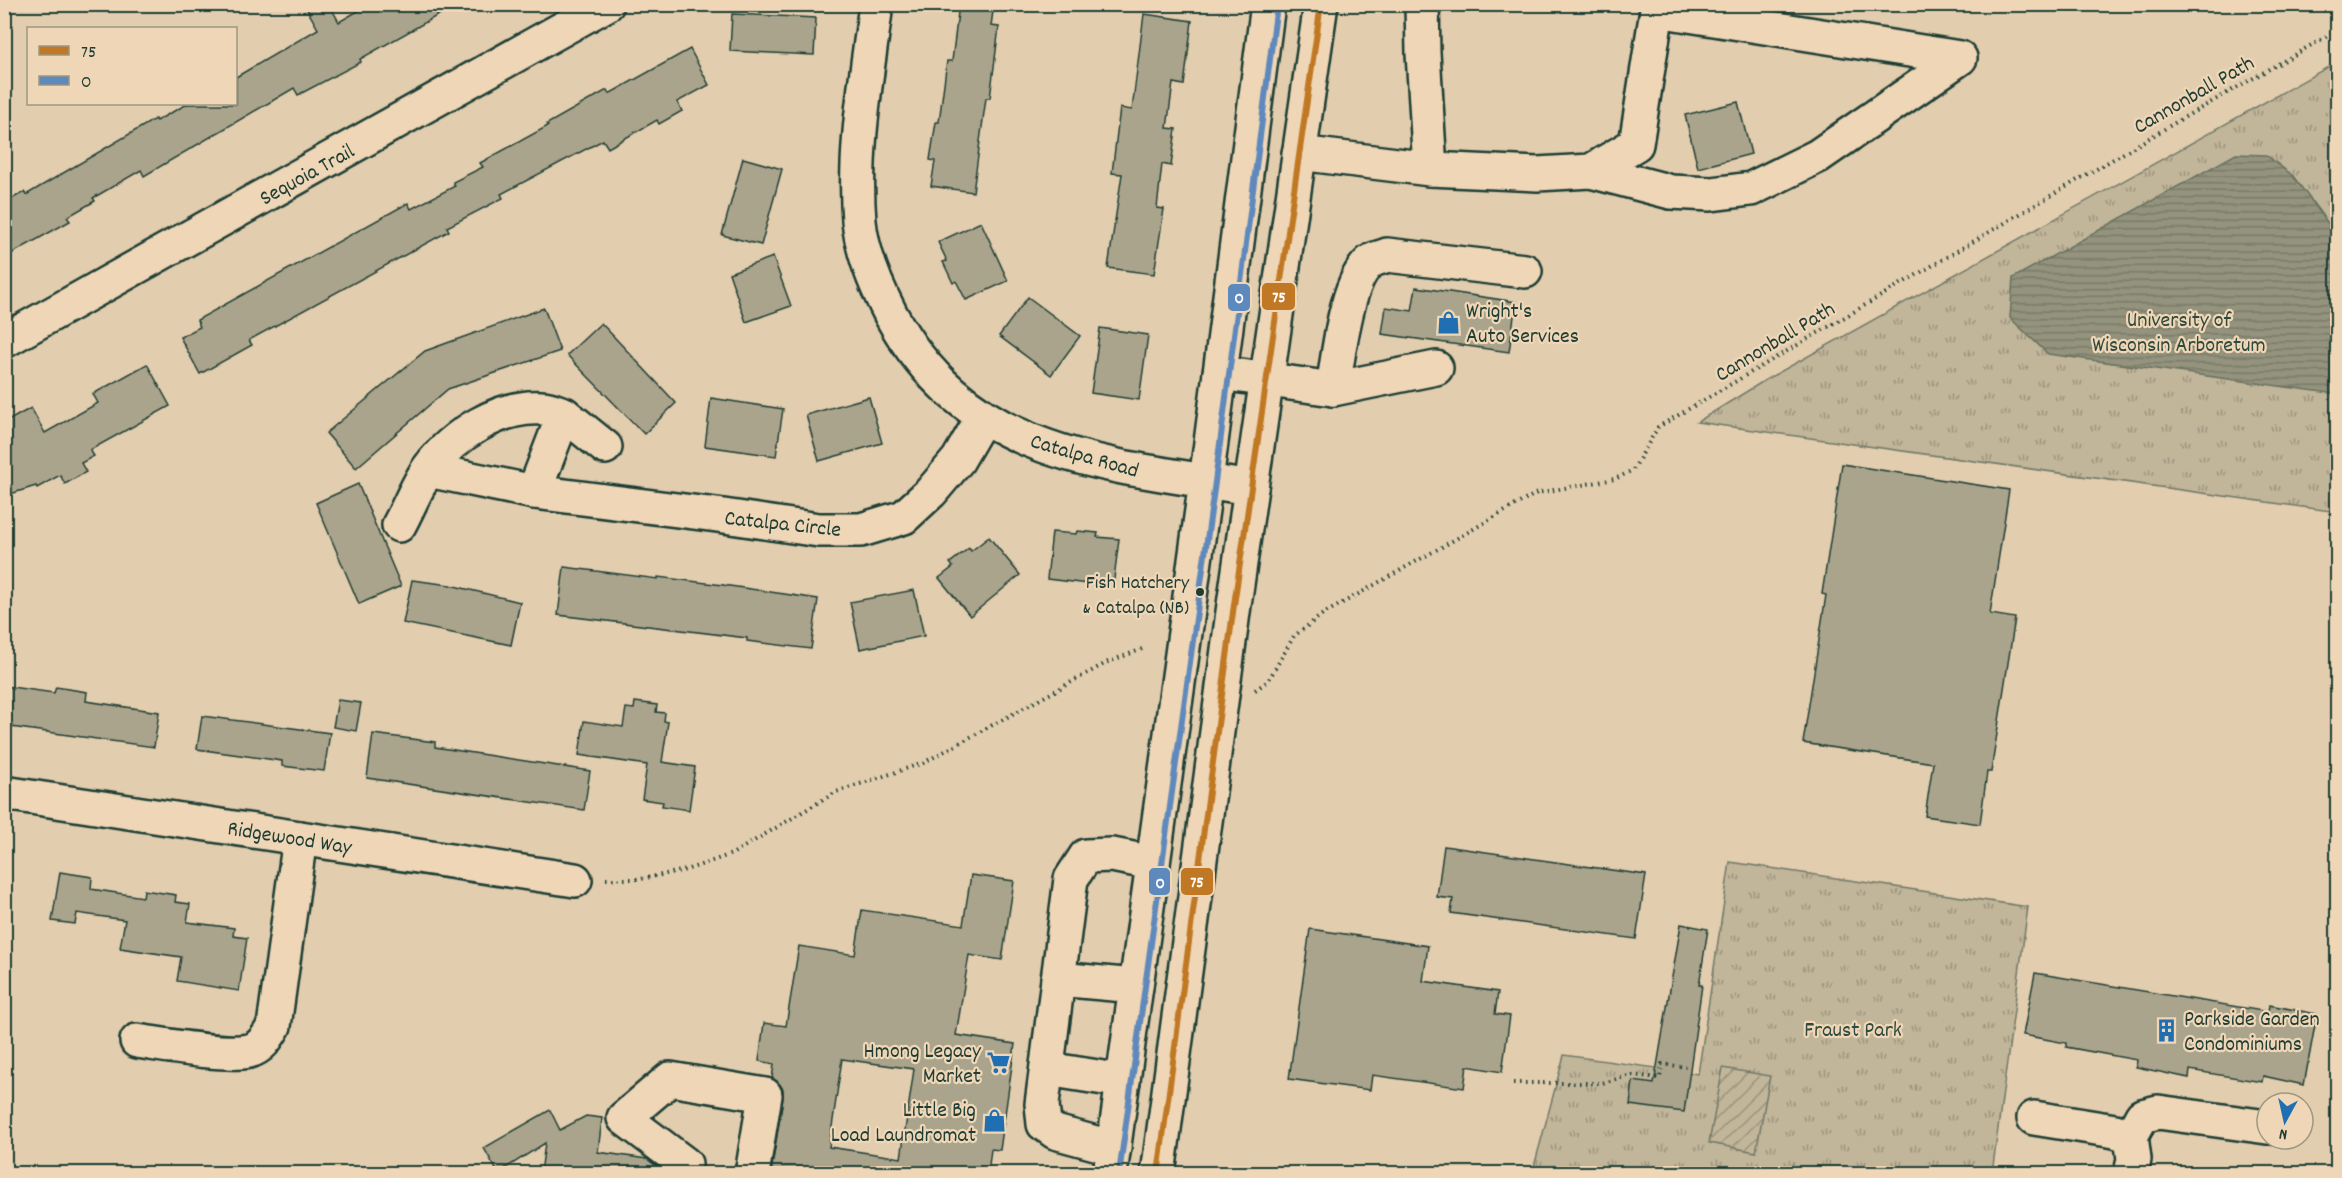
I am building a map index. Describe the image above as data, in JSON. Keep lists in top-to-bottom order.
{
  "streets": {
    "street": [
      "Sequoia Trail",
      "Catalpa Road",
      "Catalpa Circle",
      "Ridgewood Way"
    ],
    "path": ["Cannonball Path"]
  },
  "crossings": [
    ["Catalpa Road", "Catalpa Circle"]
  ],
  "parks": ["University of Wisconsin Arboretum", "Fraust Park"],
  "places": {
    "shop": ["Wright's Auto Services", "Little Big Load Laundromat"],
    "other": ["Fish Hatchery & Catalpa (NB)"],
    "building": ["Parkside Garden Condominiums"],
    "supermarket": ["Hmong Legacy Market"]
  },
  "lines": ["transit line 75", "transit line O"],
  "legend": ["75", "O"],
  "north": "bottom"
}
